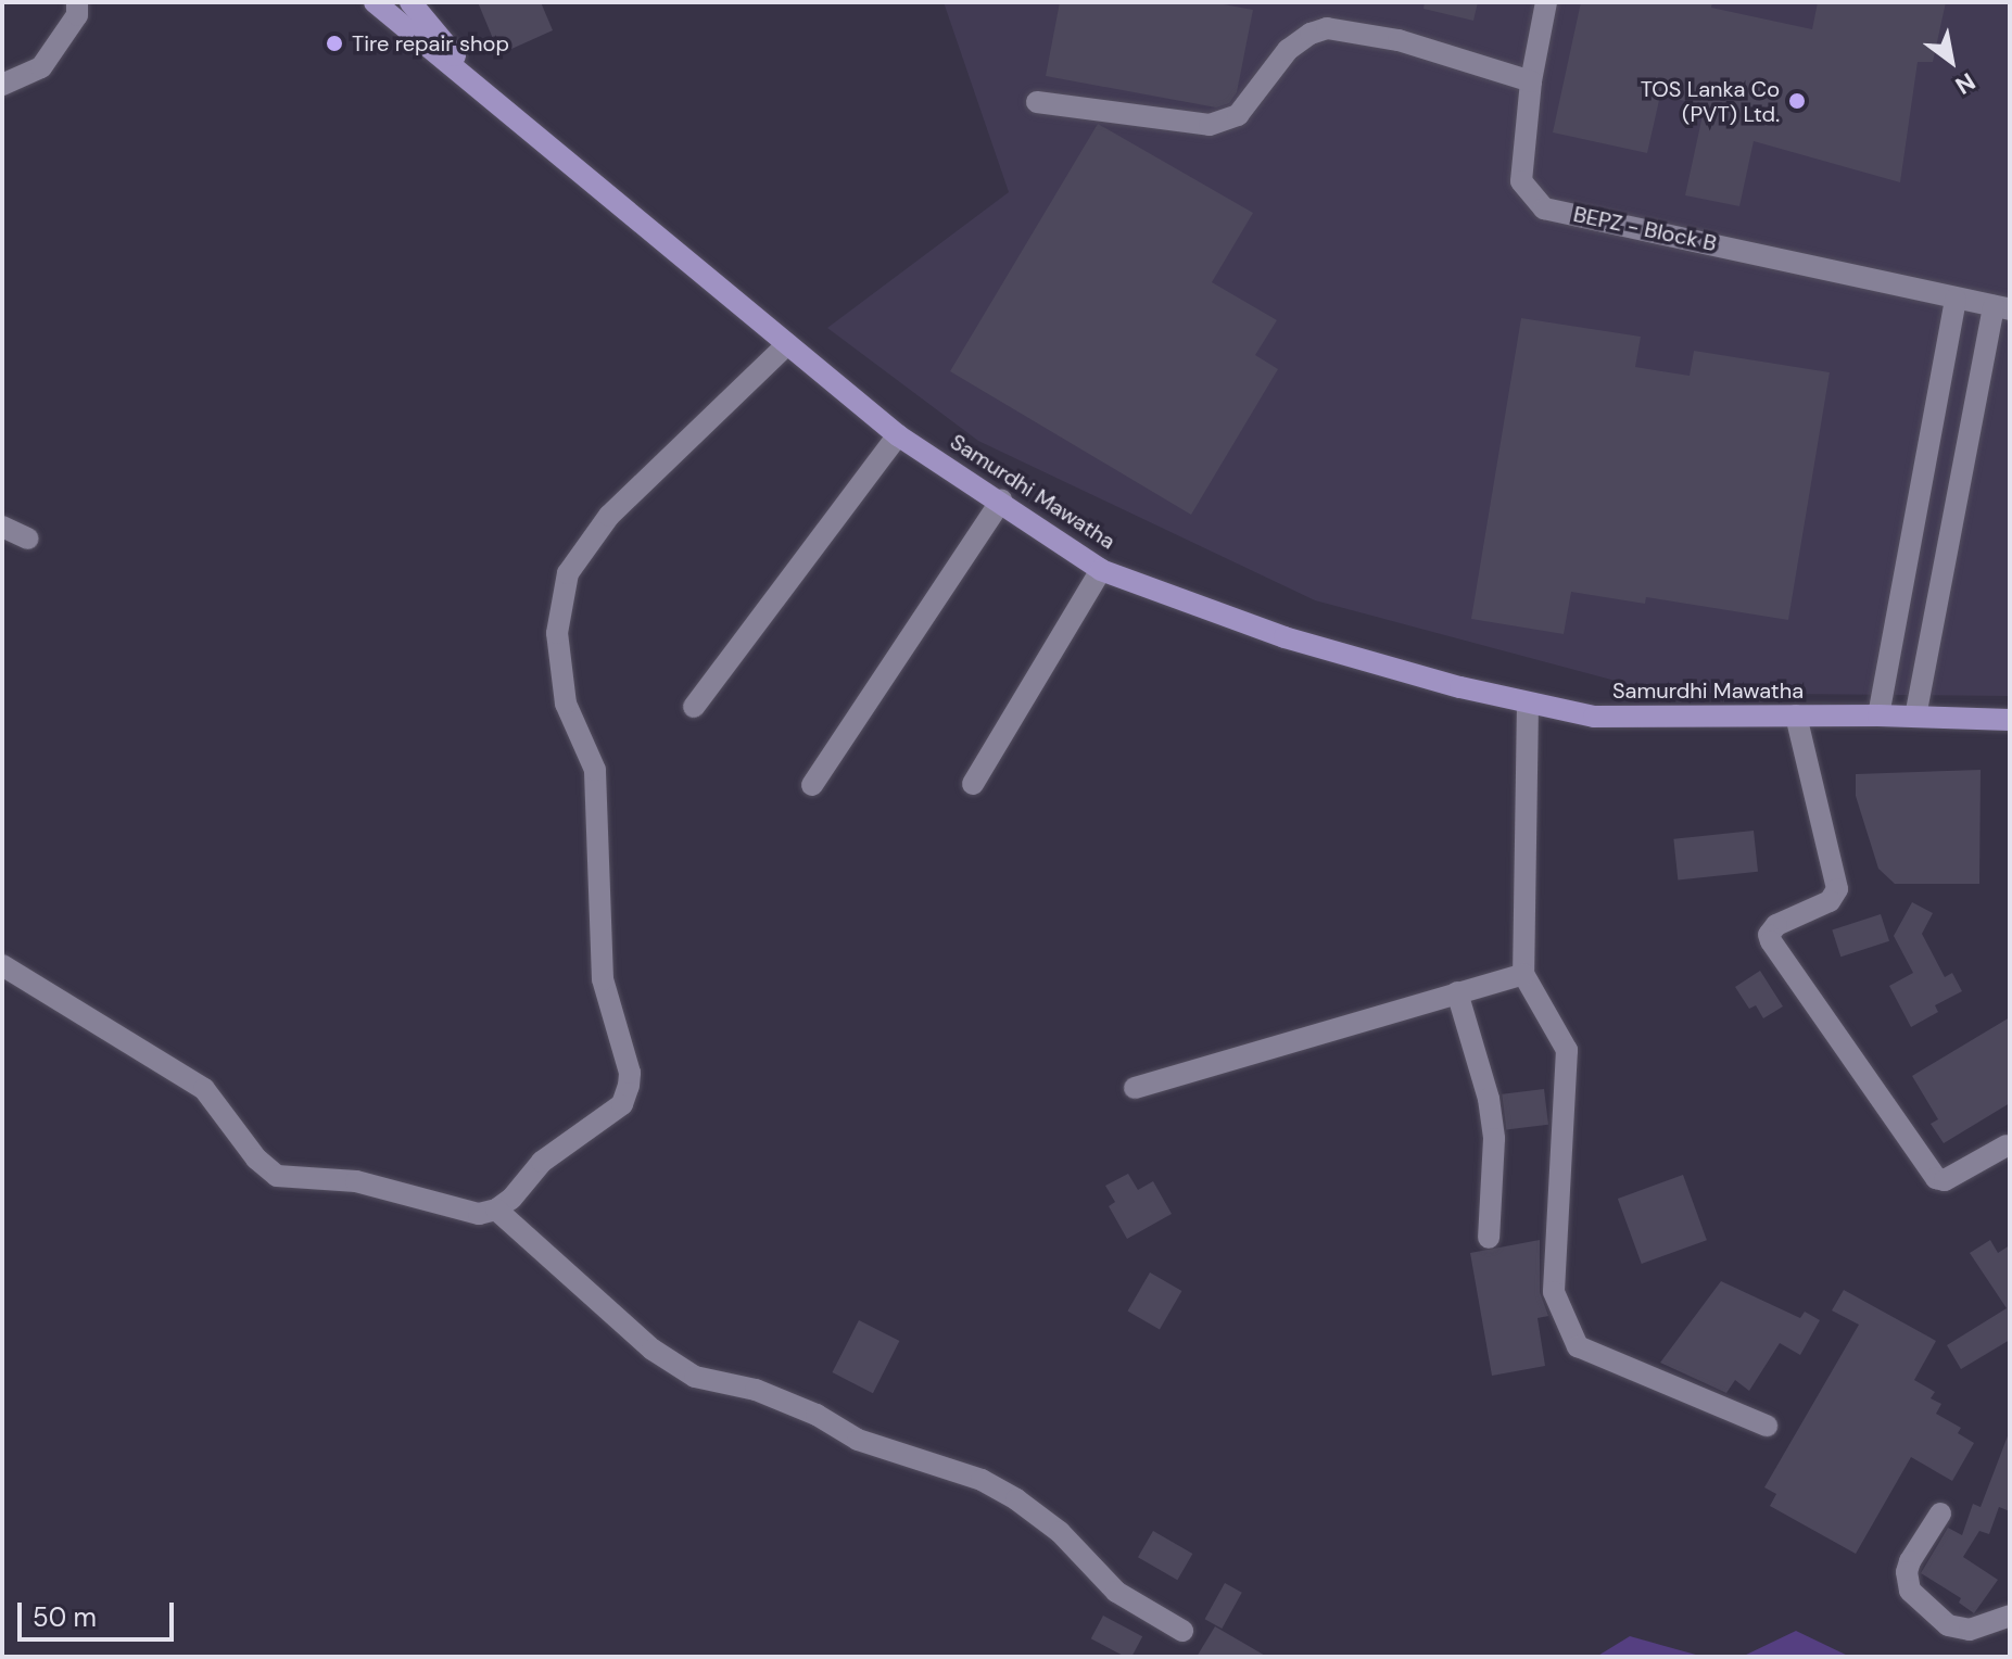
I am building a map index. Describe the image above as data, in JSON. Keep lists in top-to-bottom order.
{
  "streets": {
    "main road": ["Samurdhi Mawatha"],
    "street": ["BEPZ - Block B"]
  },
  "crossings": [
    ["BEPZ - Block B", "Samurdhi Mawatha"]
  ],
  "places": ["Tire repair shop", "TOS Lanka Co (PVT) Ltd."],
  "scale_bar": "50 m",
  "north": "bottom right"
}
